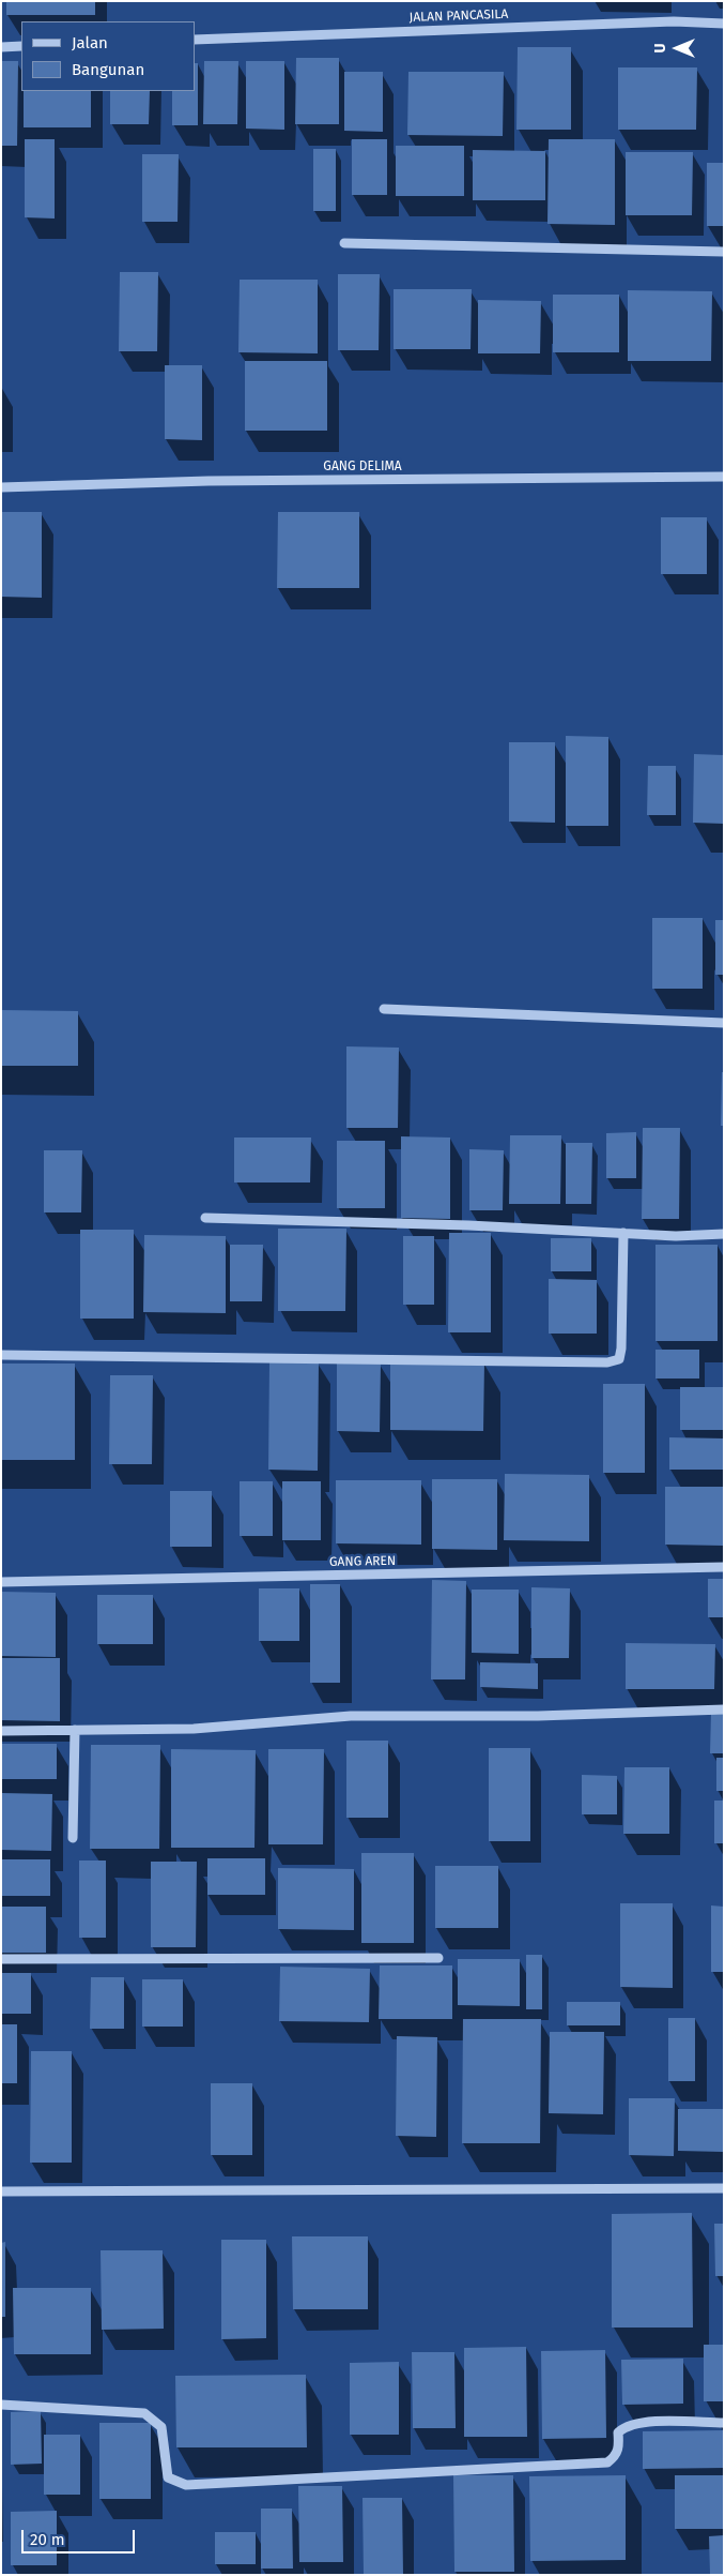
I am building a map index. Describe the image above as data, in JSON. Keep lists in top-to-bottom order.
{
  "streets": {
    "street": ["JALAN PANCASILA", "GANG DELIMA", "GANG AREN"]
  },
  "legend": ["Jalan", "Bangunan"],
  "scale_bar": "20 m",
  "north": "left"
}
